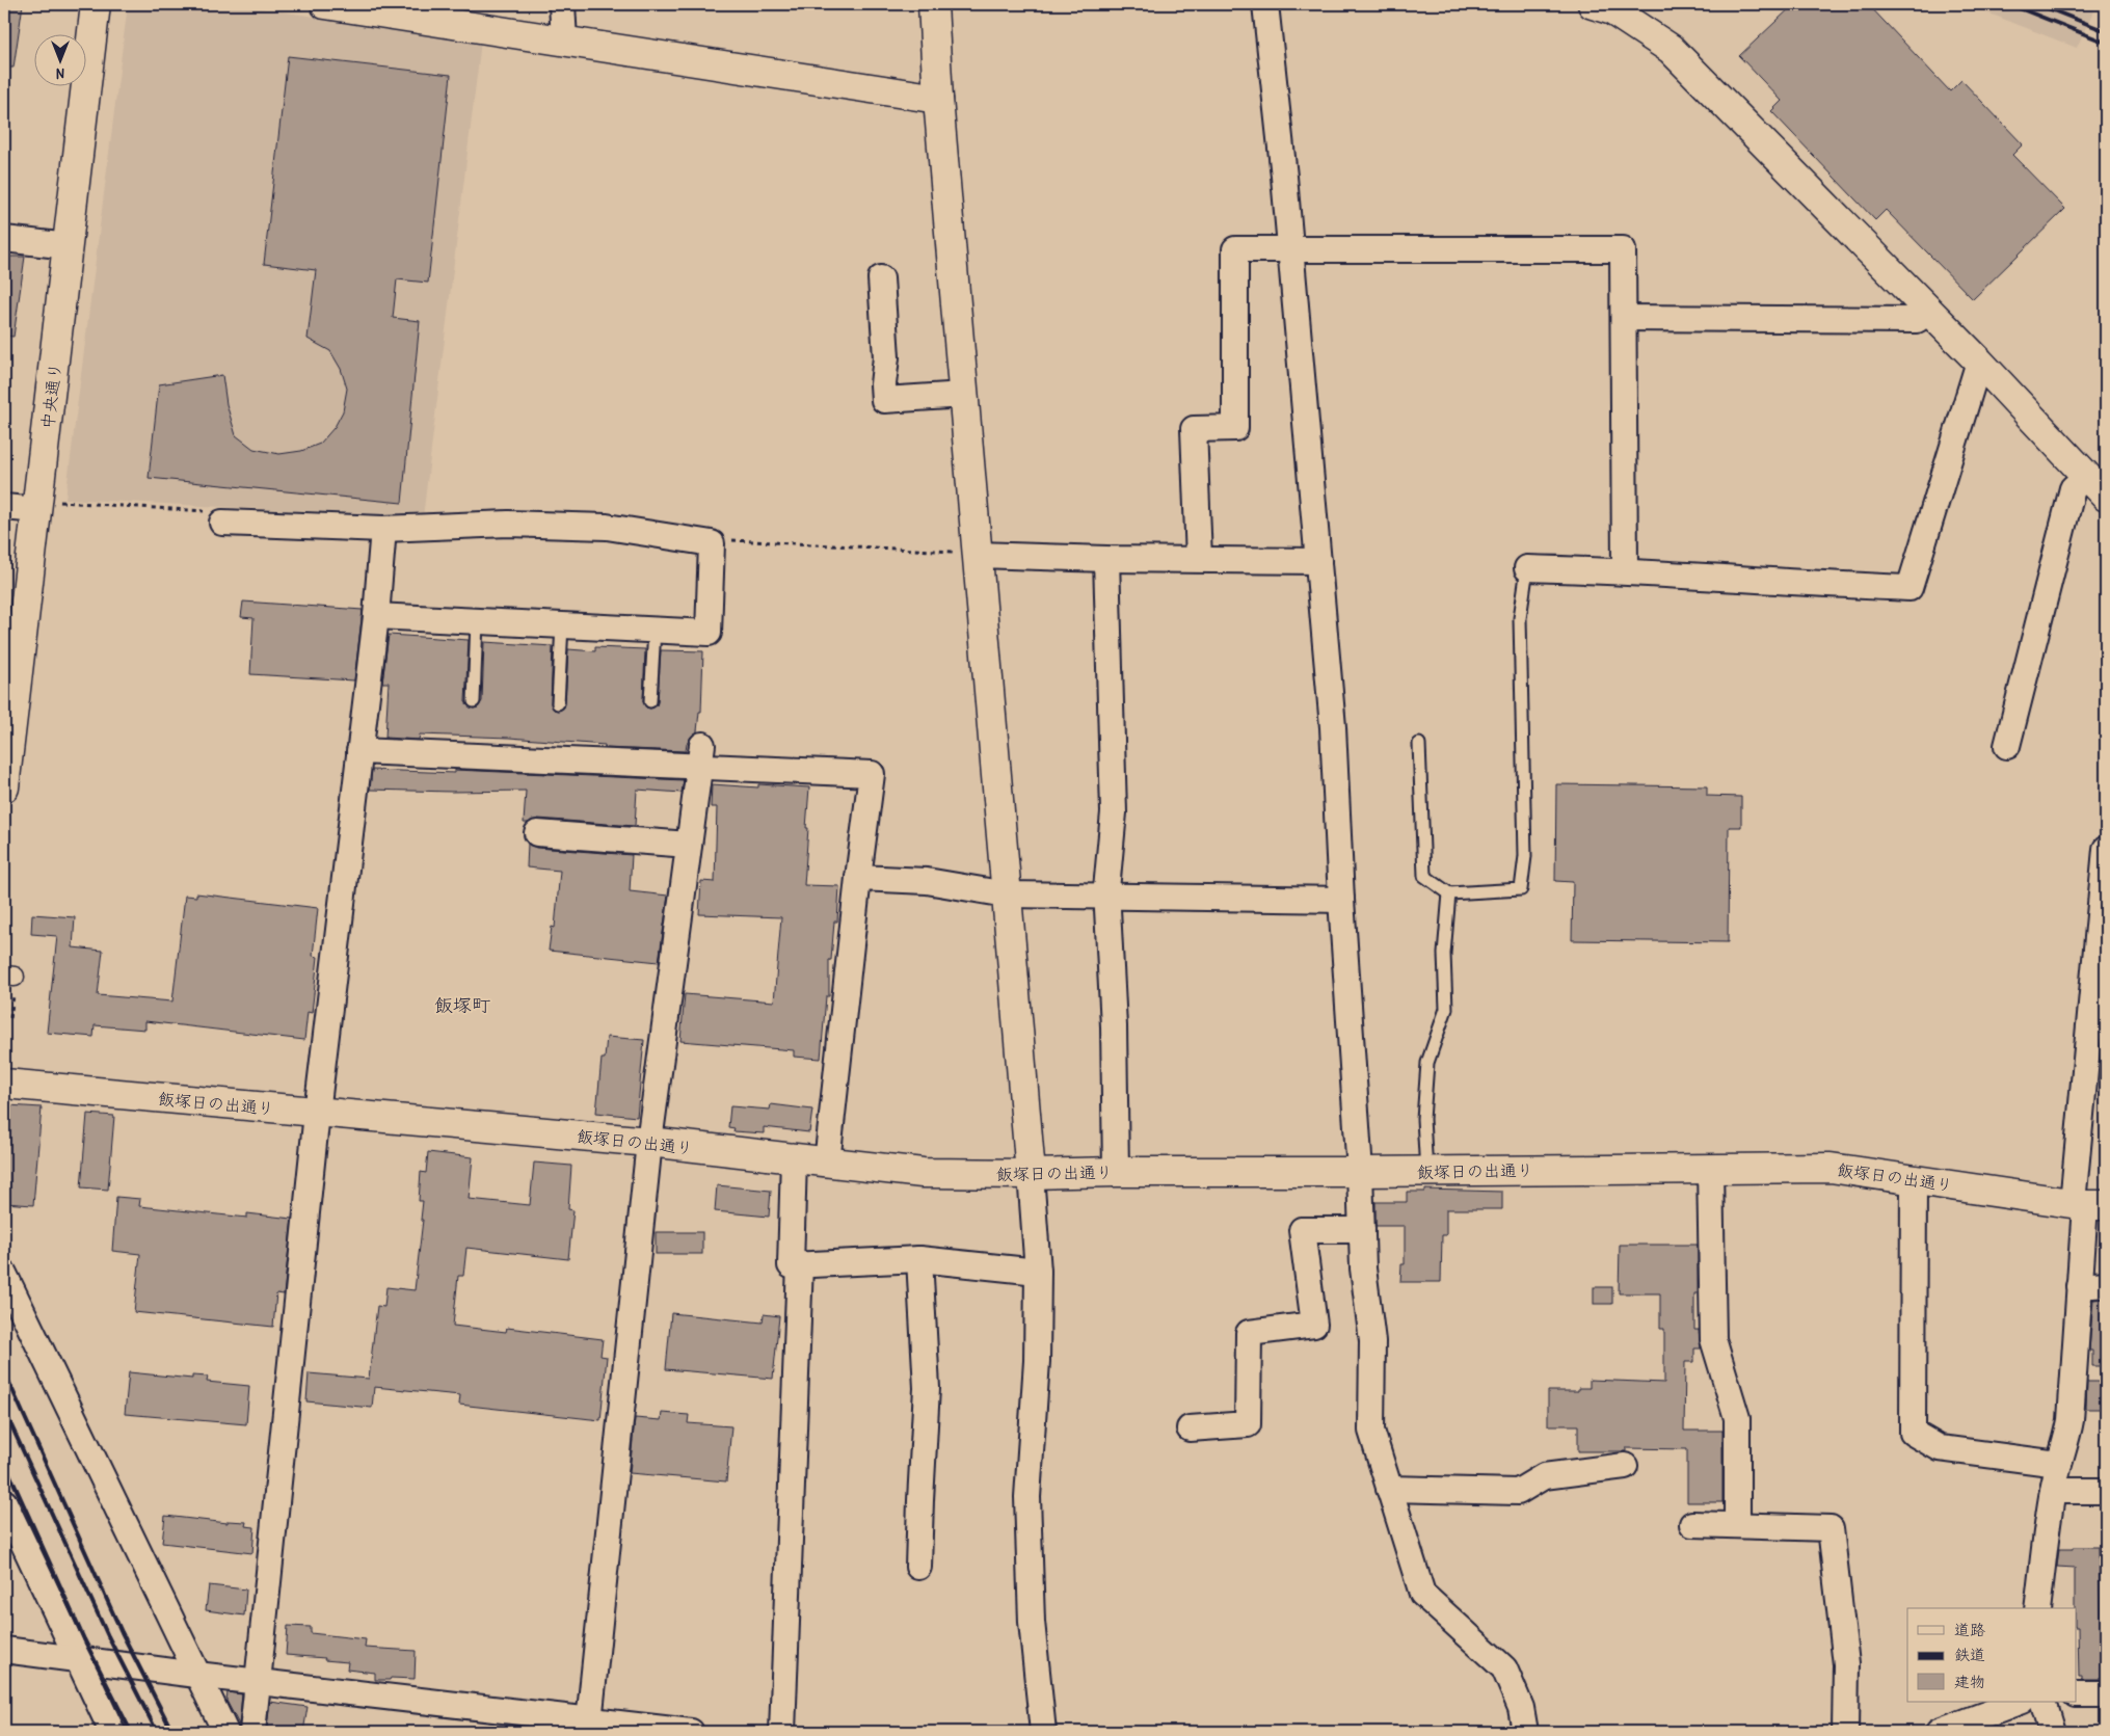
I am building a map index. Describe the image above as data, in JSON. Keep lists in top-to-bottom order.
{
  "streets": {
    "street": ["中央通り", "飯塚日の出通り"]
  },
  "districts": ["飯塚町"],
  "legend": ["道路", "鉄道", "建物"],
  "north": "bottom"
}
